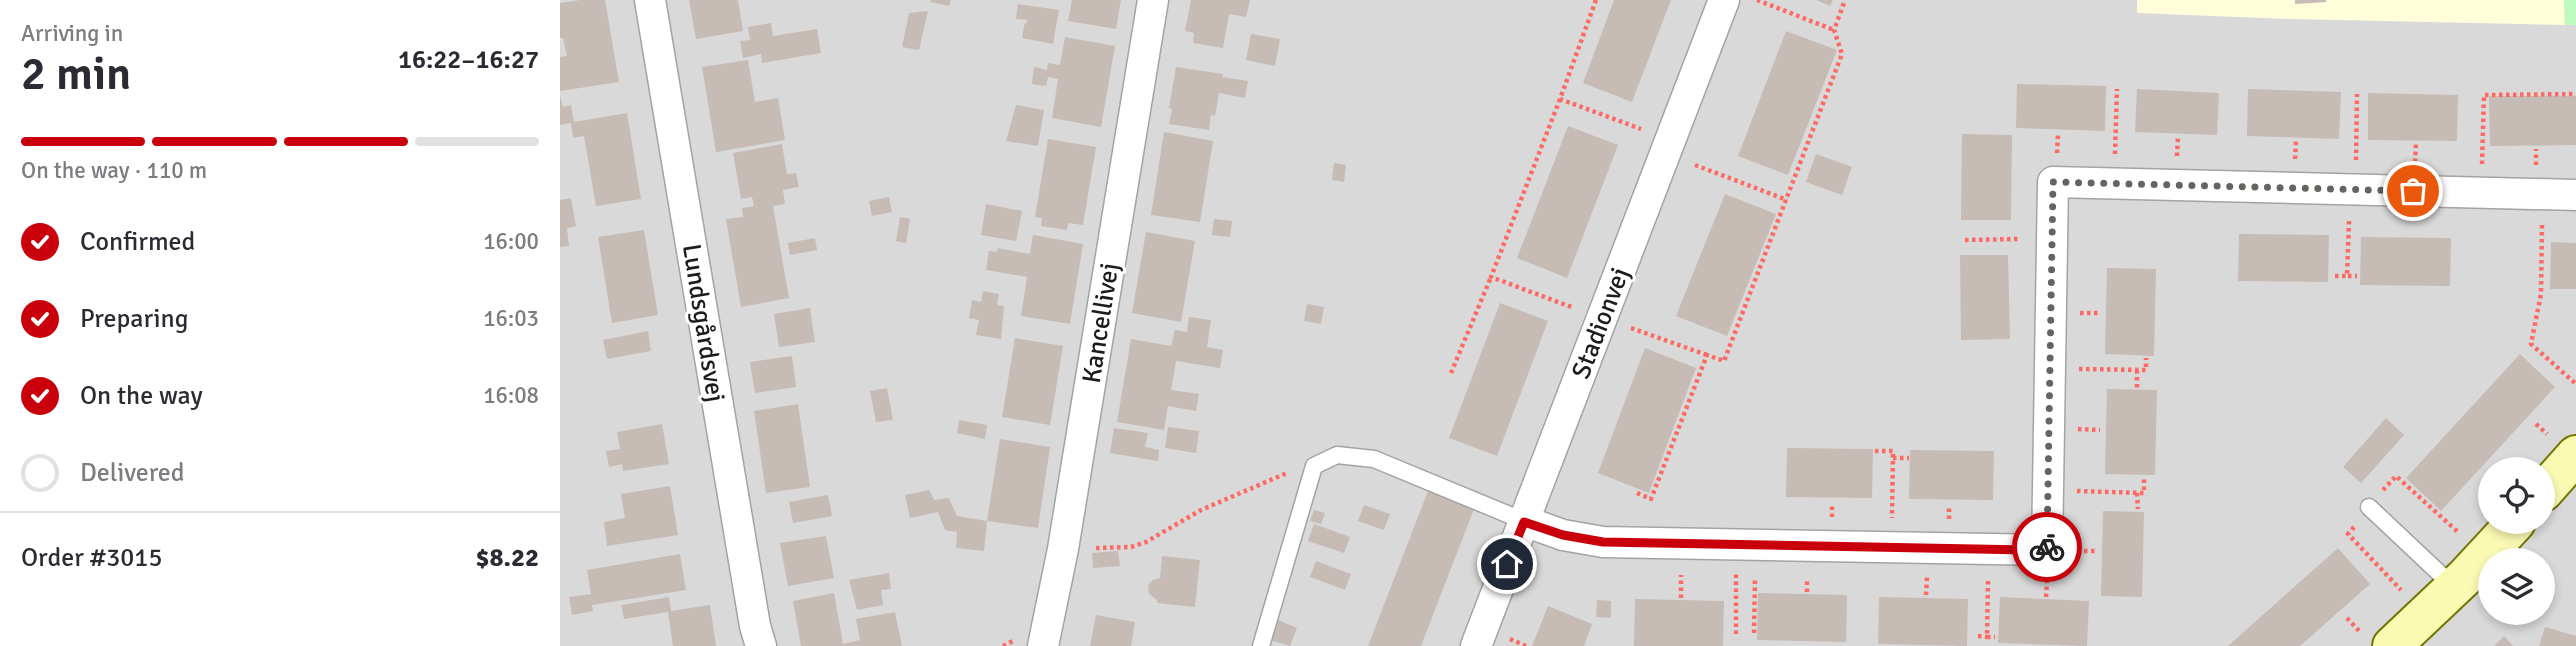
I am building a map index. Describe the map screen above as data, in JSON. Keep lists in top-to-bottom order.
{
  "streets": {
    "street": ["Lundsgårdsvej", "Kancellivej", "Stadionvej"]
  },
  "page": {
    "heading": ["2 min", "Arriving in", "16:22–16:27"],
    "panel": ["Order #3015", "$8.22"],
    "bar": "On the way · 110 m",
    "list": [
      ["Confirmed", "16:00"],
      ["Preparing", "16:03"],
      ["On the way", "16:08"],
      "Delivered"
    ]
  }
}
